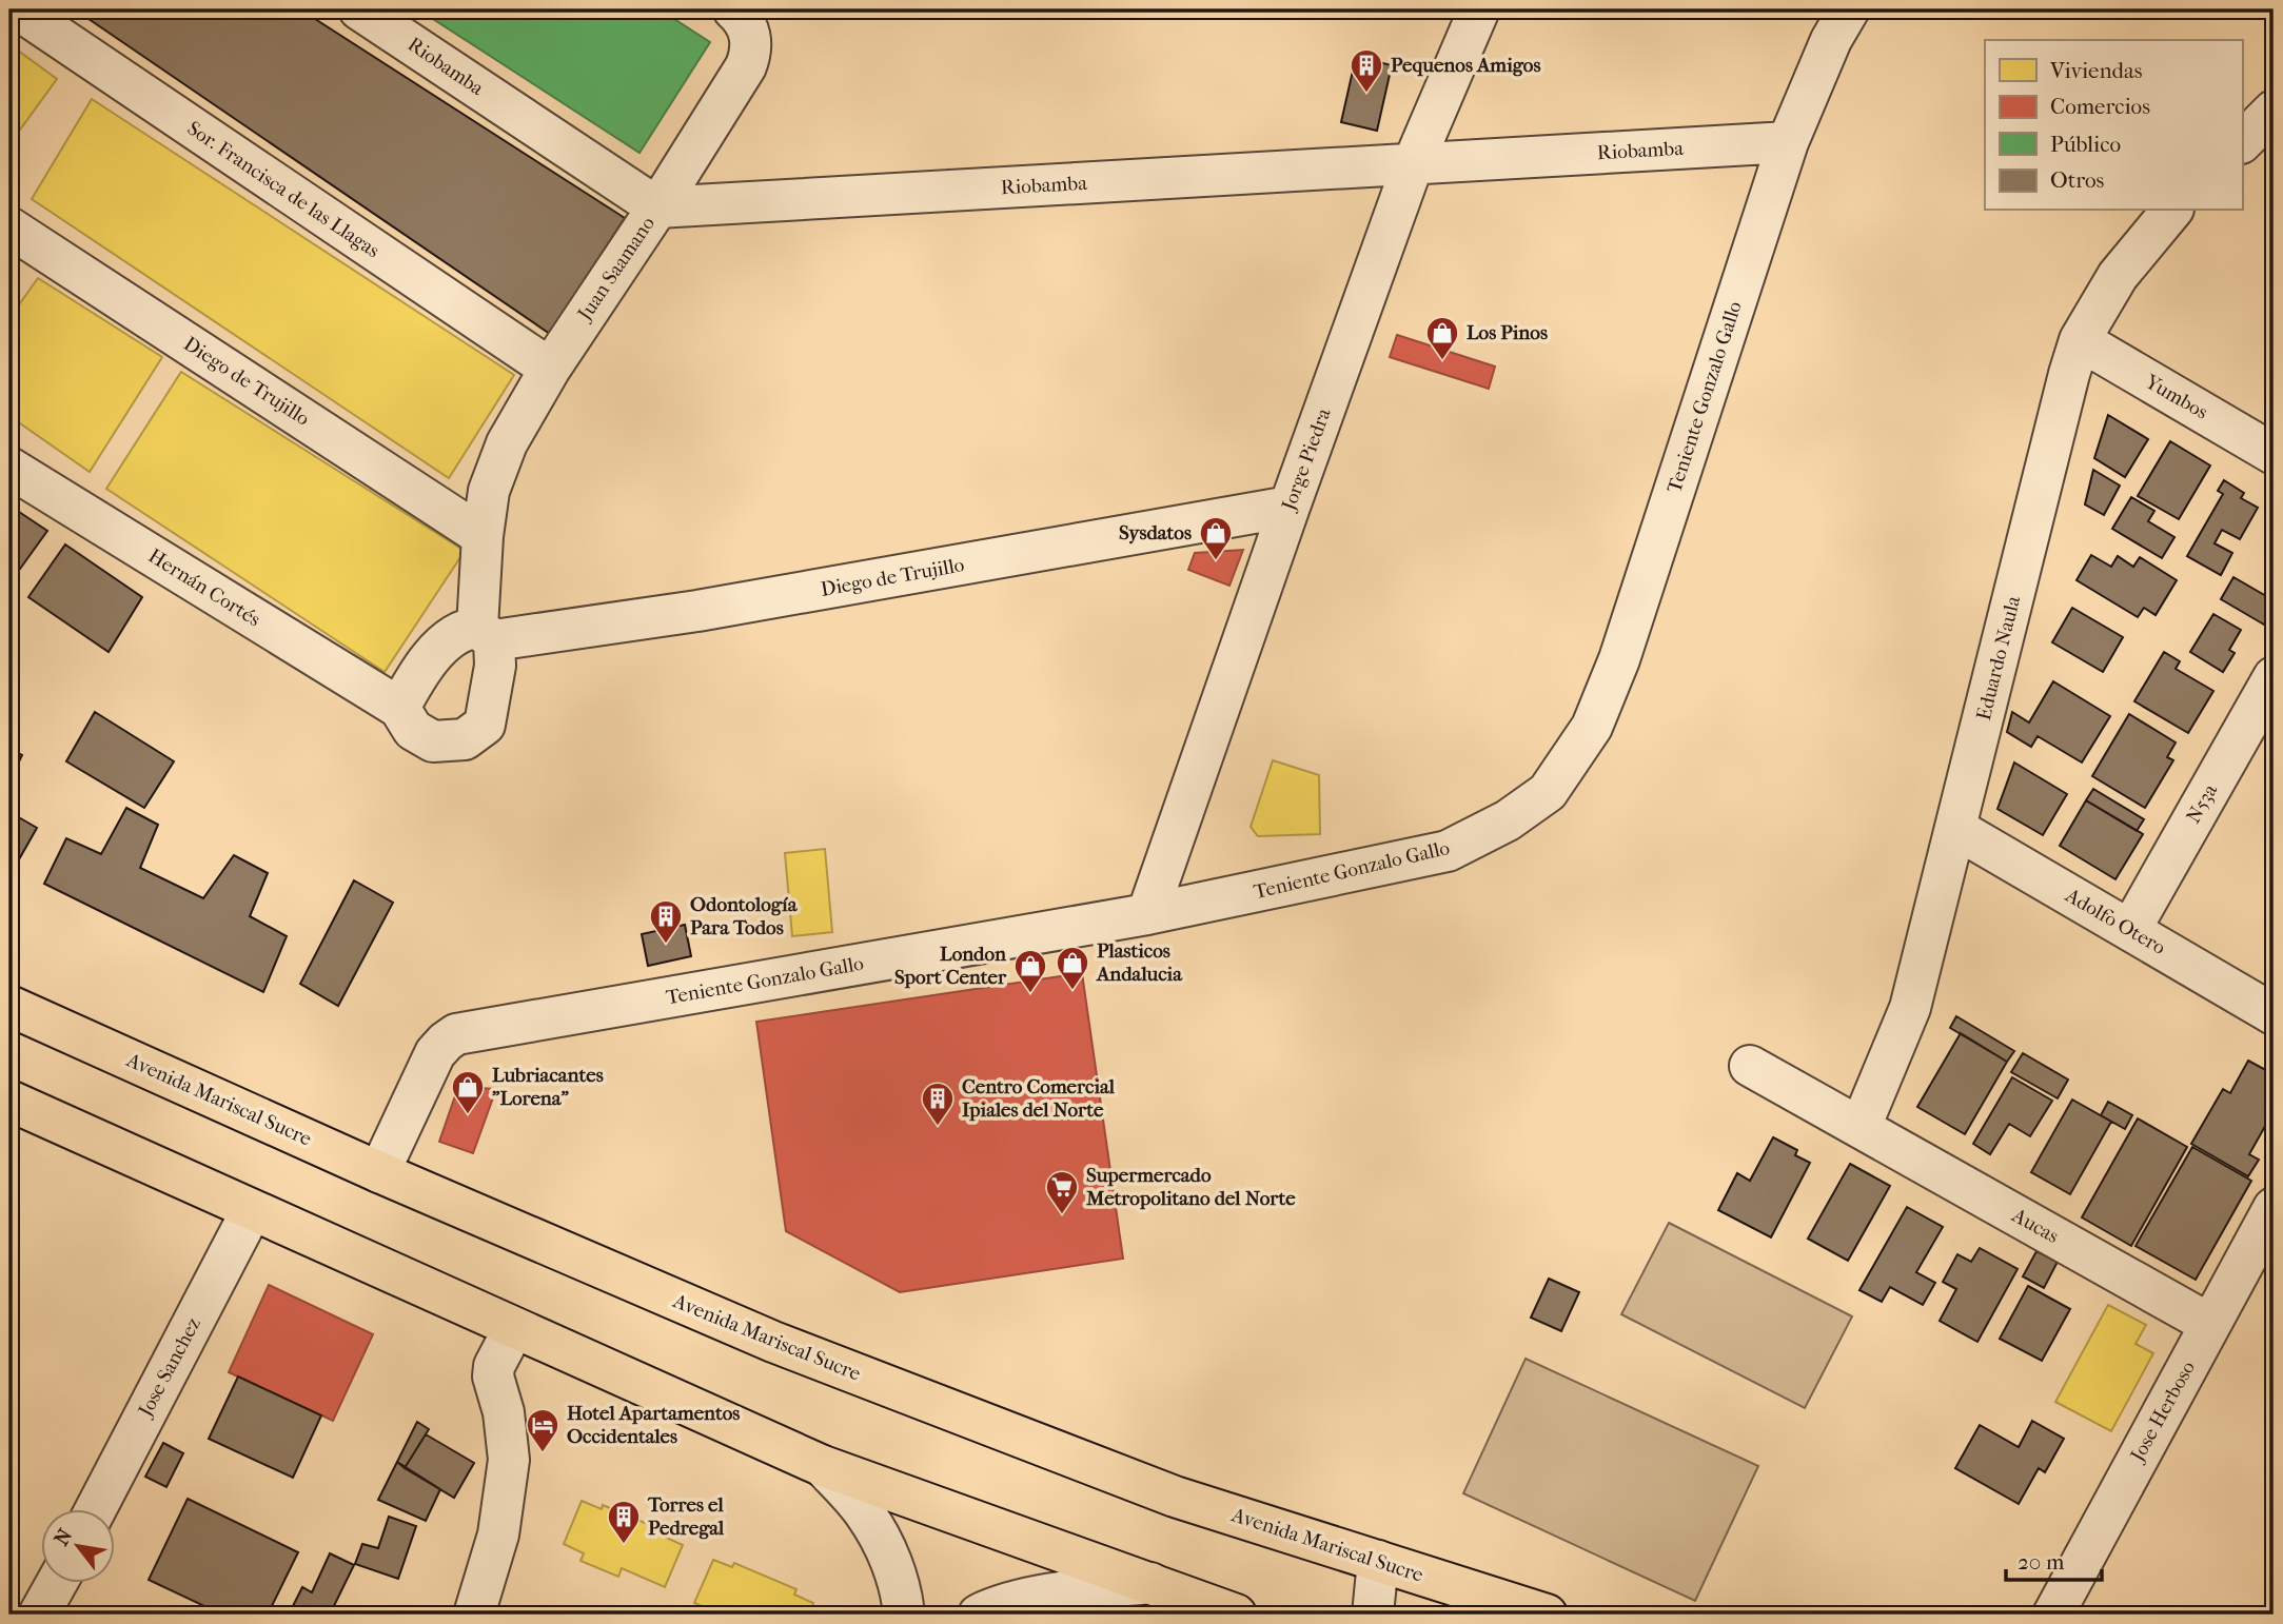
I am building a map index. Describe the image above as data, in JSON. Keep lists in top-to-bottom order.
{
  "streets": {
    "main road": ["Avenida Mariscal Sucre"],
    "street": [
      "Riobamba",
      "Sor. Francisca de las Llagas",
      "Juan Saamano",
      "Diego de Trujillo",
      "Teniente Gonzalo Gallo",
      "Yumbos",
      "Jorge Piedra",
      "Hernán Cortés",
      "Eduardo Naula",
      "N53a",
      "Adolfo Otero",
      "Aucas",
      "Jose Sanchez",
      "Jose Herboso"
    ]
  },
  "crossings": [
    ["Riobamba", "Juan Saamano"],
    ["Riobamba", "Teniente Gonzalo Gallo"],
    ["Riobamba", "Jorge Piedra"],
    ["Sor. Francisca de las Llagas", "Juan Saamano"],
    ["Juan Saamano", "Diego de Trujillo"],
    ["Juan Saamano", "Hernán Cortés"],
    ["Diego de Trujillo", "Jorge Piedra"],
    ["Diego de Trujillo", "Hernán Cortés"],
    ["Teniente Gonzalo Gallo", "Jorge Piedra"],
    ["Teniente Gonzalo Gallo", "Avenida Mariscal Sucre"],
    ["Yumbos", "Eduardo Naula"],
    ["Eduardo Naula", "Adolfo Otero"],
    ["Eduardo Naula", "Aucas"],
    ["N53a", "Adolfo Otero"],
    ["Aucas", "Jose Herboso"]
  ],
  "places": {
    "building": [
      "Pequenos Amigos",
      "Odontología Para Todos",
      "Centro Comercial Ipiales del Norte",
      "Torres el Pedregal"
    ],
    "shop": [
      "Los Pinos",
      "Sysdatos",
      "Plasticos Andalucia",
      "London Sport Center",
      "Lubriacantes \"Lorena\""
    ],
    "supermarket": ["Supermercado Metropolitano del Norte"],
    "hotel": ["Hotel Apartamentos Occidentales"]
  },
  "legend": [
    "Viviendas",
    "Comercios",
    "Público",
    "Otros"
  ],
  "scale_bar": "20 m",
  "north": "top left"
}
